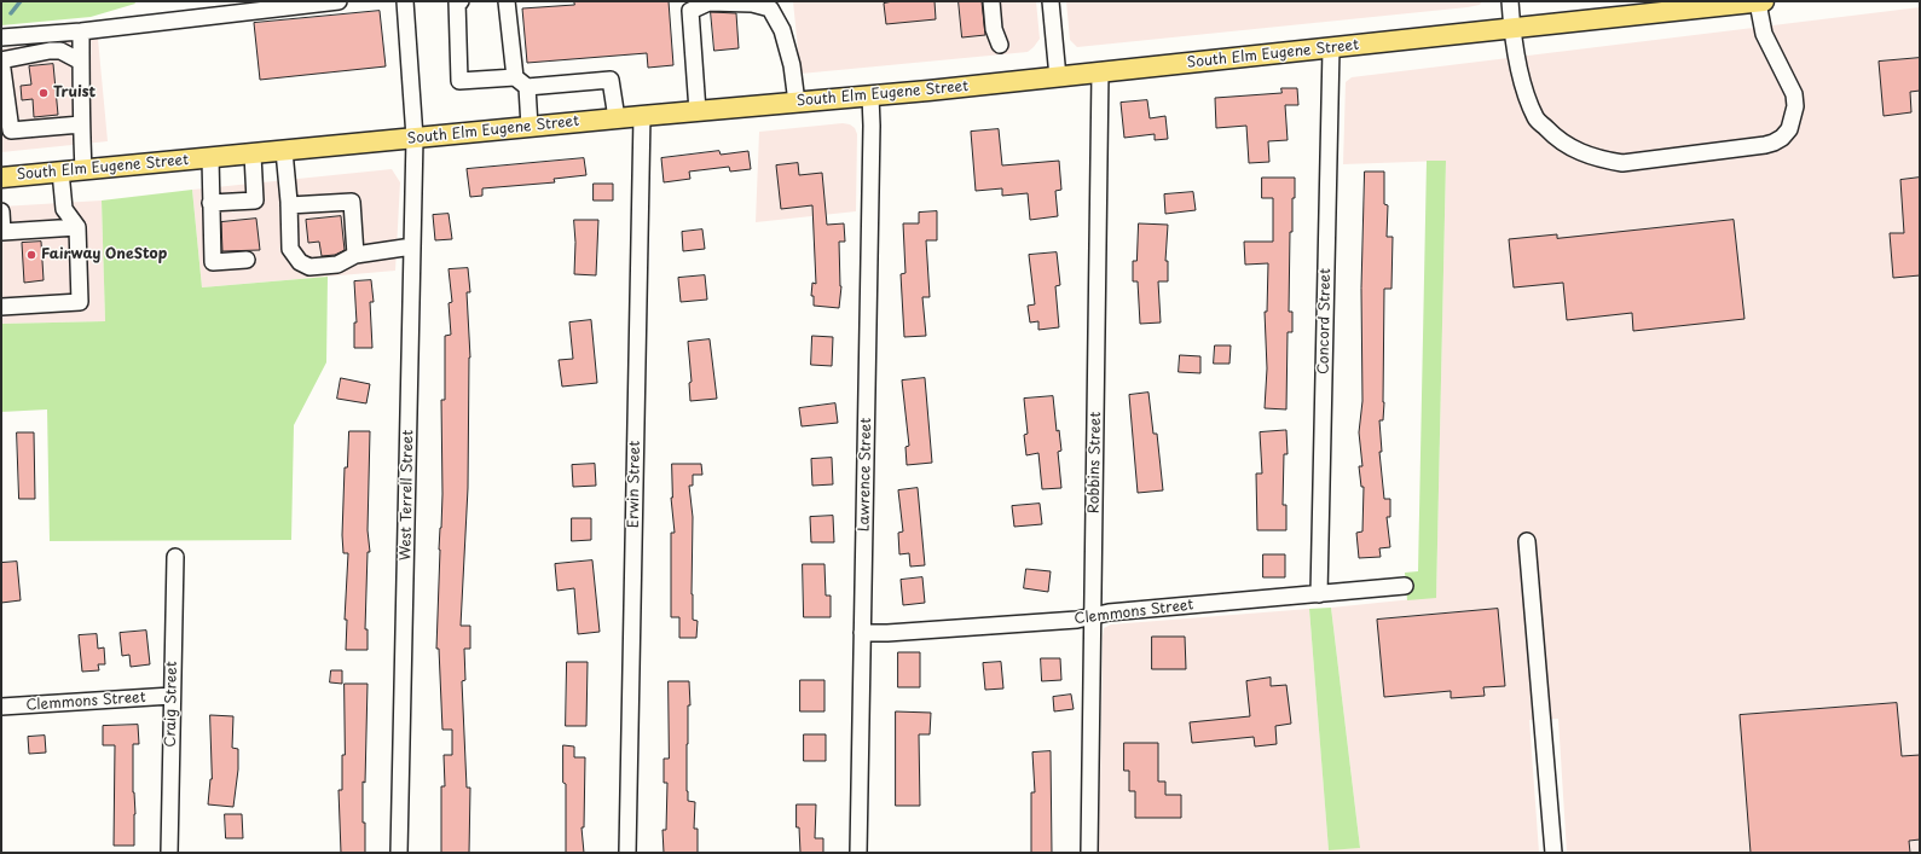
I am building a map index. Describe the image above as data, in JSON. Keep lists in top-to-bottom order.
{
  "streets": {
    "main road": ["South Elm Eugene Street"],
    "street": [
      "Concord Street",
      "Robbins Street",
      "Lawrence Street",
      "Erwin Street",
      "West Terrell Street",
      "Clemmons Street",
      "Craig Street"
    ]
  },
  "crossings": [
    ["South Elm Eugene Street", "Concord Street"],
    ["South Elm Eugene Street", "Robbins Street"],
    ["South Elm Eugene Street", "Lawrence Street"],
    ["South Elm Eugene Street", "Erwin Street"],
    ["South Elm Eugene Street", "West Terrell Street"],
    ["Concord Street", "Clemmons Street"],
    ["Robbins Street", "Clemmons Street"],
    ["Lawrence Street", "Clemmons Street"],
    ["Clemmons Street", "Craig Street"]
  ],
  "places": ["Truist", "Fairway OneStop"]
}
